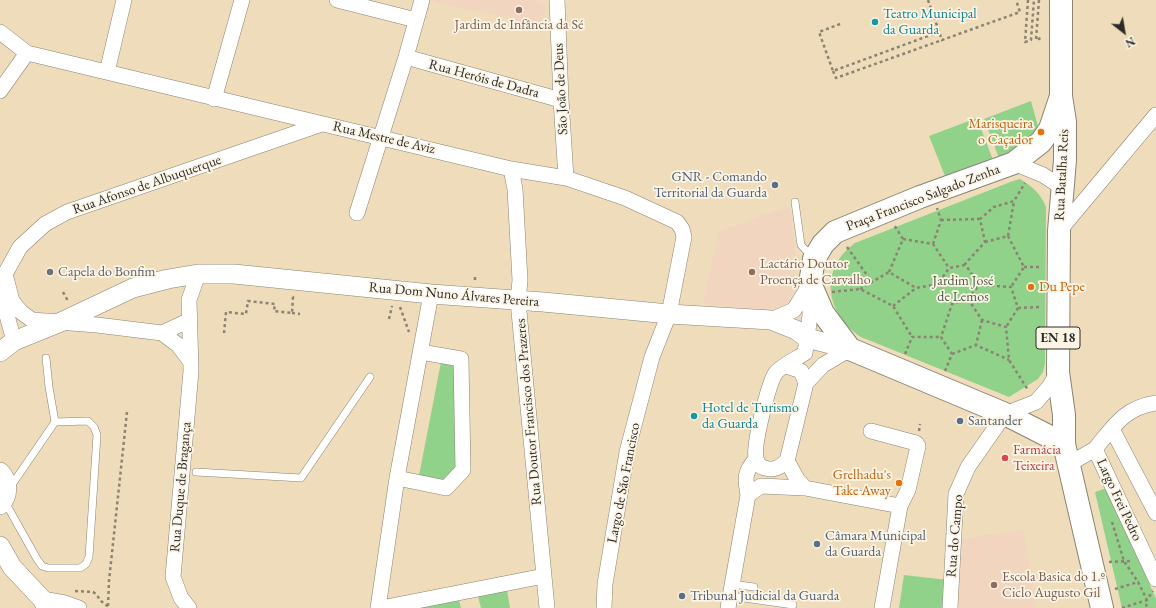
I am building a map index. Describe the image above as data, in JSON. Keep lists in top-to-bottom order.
{
  "streets": {
    "main road": ["Rua Batalha Reis", "Praça Francisco Salgado Zenha", "EN 18"],
    "street": [
      "Rua Heróis de Dadra",
      "São João de Deus",
      "Rua Mestre de Aviz",
      "Rua Afonso de Albuquerque",
      "Rua Dom Nuno Álvares Pereira",
      "Rua Doutor Francisco dos Prazeres",
      "Largo de São Francisco",
      "Rua Duque de Bragança",
      "Largo Frei Pedro",
      "Rua do Campo"
    ]
  },
  "crossings": [
    ["Rua Heróis de Dadra", "São João de Deus"],
    ["São João de Deus", "Rua Mestre de Aviz"],
    ["Rua Mestre de Aviz", "Rua Afonso de Albuquerque"],
    ["Rua Mestre de Aviz", "Rua Dom Nuno Álvares Pereira"],
    ["Rua Mestre de Aviz", "Rua Doutor Francisco dos Prazeres"],
    ["Rua Mestre de Aviz", "Largo de São Francisco"],
    ["Rua Batalha Reis", "Praça Francisco Salgado Zenha"],
    ["Rua Batalha Reis", "EN 18"],
    ["Rua Afonso de Albuquerque", "Rua Dom Nuno Álvares Pereira"],
    ["Praça Francisco Salgado Zenha", "Rua Dom Nuno Álvares Pereira"],
    ["Rua Dom Nuno Álvares Pereira", "Rua Doutor Francisco dos Prazeres"],
    ["Rua Dom Nuno Álvares Pereira", "Largo de São Francisco"],
    ["Rua Dom Nuno Álvares Pereira", "Rua Duque de Bragança"],
    ["EN 18", "Largo Frei Pedro"]
  ],
  "parks": ["Jardim José de Lemos"],
  "places": [
    "Jardim de Infância da Sé",
    "Teatro Municipal da Guarda",
    "Marisqueira o Caçador",
    "GNR - Comando Territorial da Guarda",
    "Capela do Bonfim",
    "Lactário Doutor Proença de Carvalho",
    "Du Pepe",
    "Hotel de Turismo da Guarda",
    "Santander",
    "Farmácia Teixeira",
    "Grelhadu's Take Away",
    "Câmara Municipal da Guarda",
    "Escola Basica do 1.º Ciclo Augusto Gil",
    "Tribunal Judicial da Guarda"
  ],
  "north": "bottom right"
}
